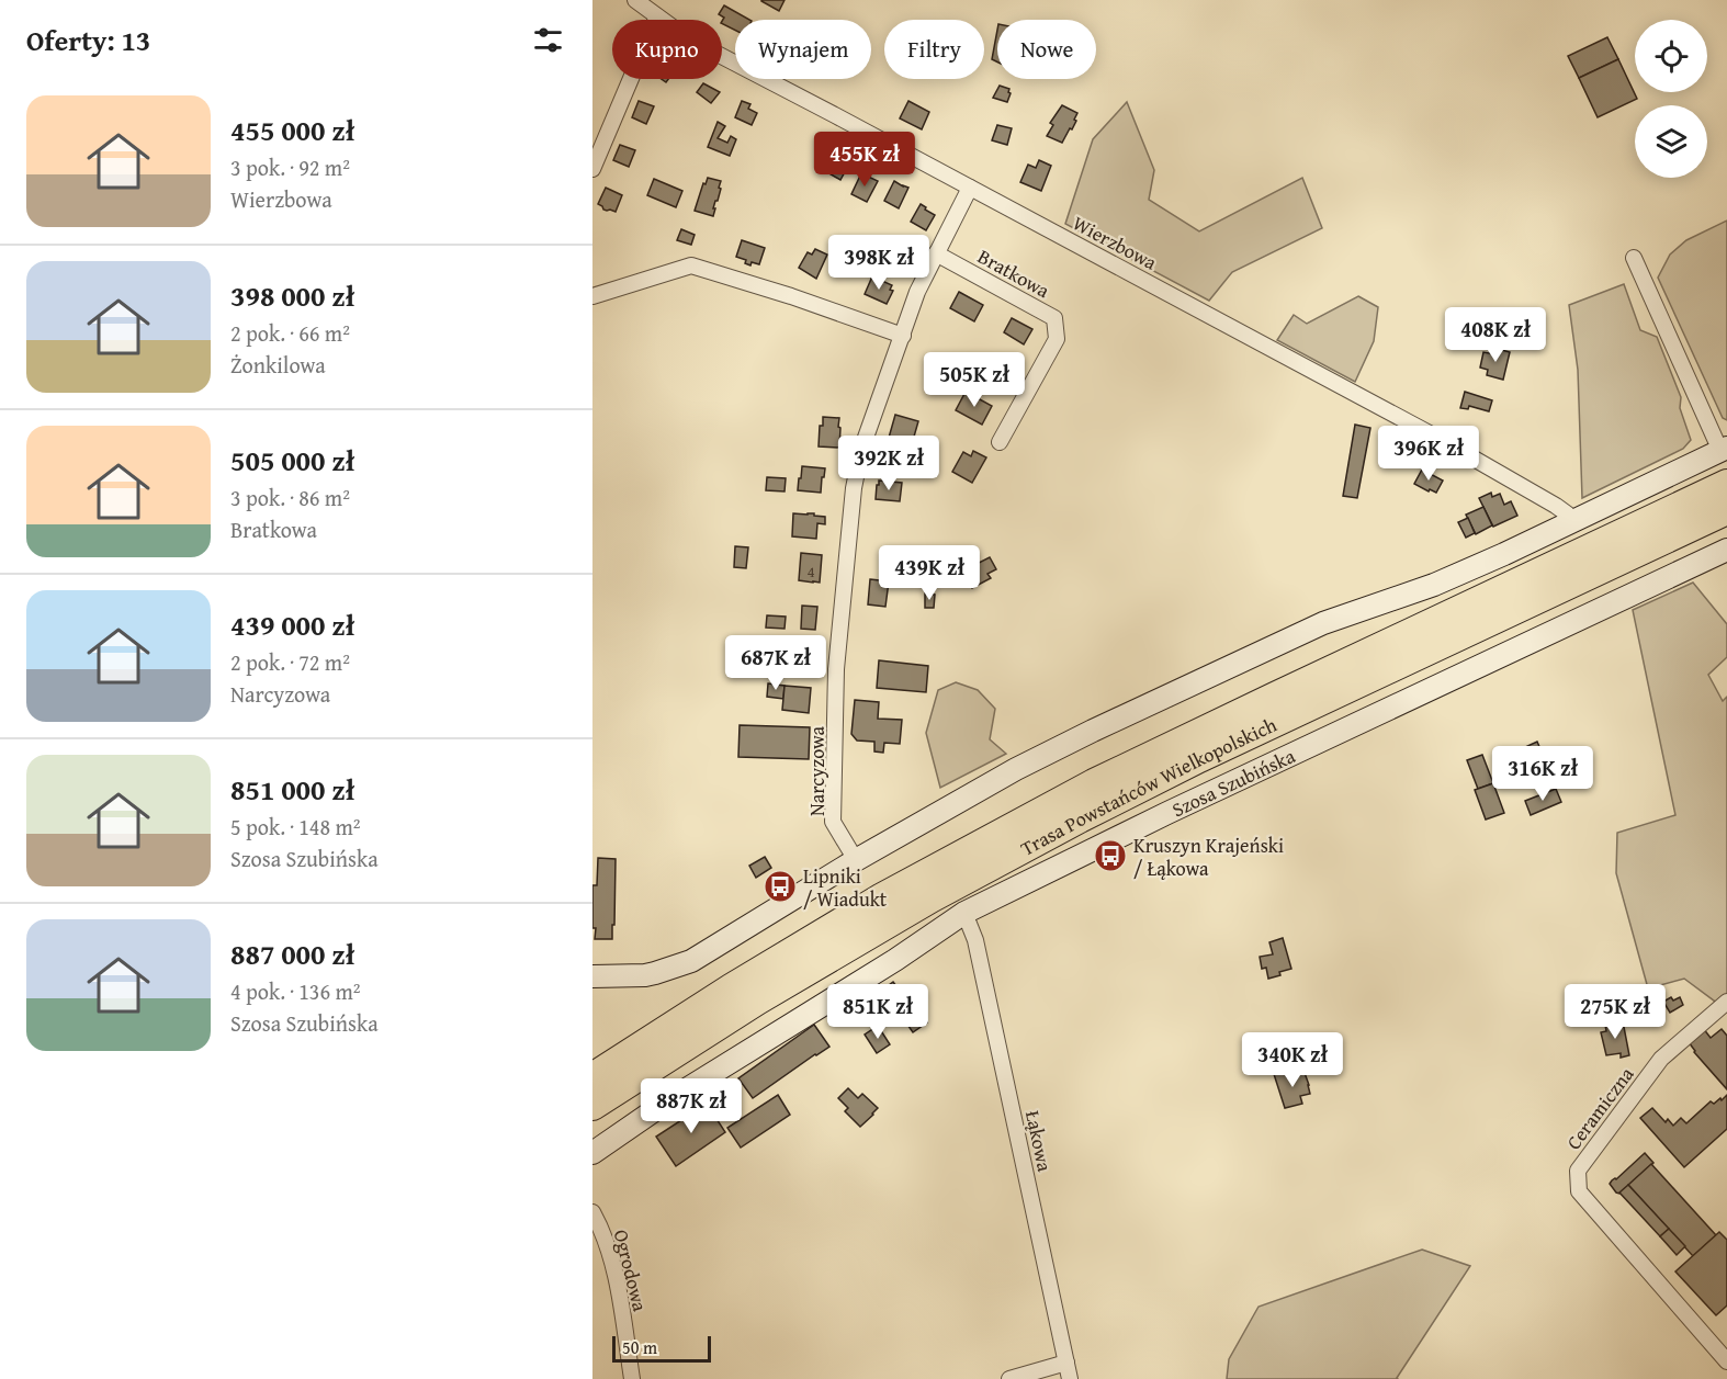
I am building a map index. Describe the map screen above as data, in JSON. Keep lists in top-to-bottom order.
{
  "streets": {
    "highway": ["Trasa Powstańców Wielkopolskich"],
    "street": [
      "Wierzbowa",
      "Bratkowa",
      "Narcyzowa",
      "Szosa Szubińska",
      "Ceramiczna",
      "Łąkowa",
      "Ogrodowa"
    ]
  },
  "crossings": [
    ["Wierzbowa", "Narcyzowa"],
    ["Bratkowa", "Narcyzowa"],
    ["Szosa Szubińska", "Łąkowa"]
  ],
  "places": {
    "bus stop": ["Kruszyn Krajeński / Łąkowa", "Lipniki / Wiadukt"]
  },
  "house_numbers": ["4"],
  "scale_bar": "50 m",
  "page": {
    "heading": "Oferty: 13",
    "chip": [
      "Kupno",
      "Wynajem",
      "Filtry",
      "Nowe"
    ],
    "list": [
      {
        "name": "455 000 zł",
        "note": "3 pok. · 92 m² · Wierzbowa"
      },
      {
        "name": "398 000 zł",
        "note": "2 pok. · 66 m² · Żonkilowa"
      },
      {
        "name": "505 000 zł",
        "note": "3 pok. · 86 m² · Bratkowa"
      },
      {
        "name": "439 000 zł",
        "note": "2 pok. · 72 m² · Narcyzowa"
      },
      {
        "name": "851 000 zł",
        "note": "5 pok. · 148 m² · Szosa Szubińska"
      },
      {
        "name": "887 000 zł",
        "note": "4 pok. · 136 m² · Szosa Szubińska"
      }
    ],
    "price": [
      "455K zł",
      "398K zł",
      "408K zł",
      "505K zł",
      "396K zł",
      "392K zł",
      "439K zł",
      "687K zł",
      "316K zł",
      "851K zł",
      "275K zł",
      "340K zł",
      "887K zł"
    ],
    "scale": "50 m"
  }
}
